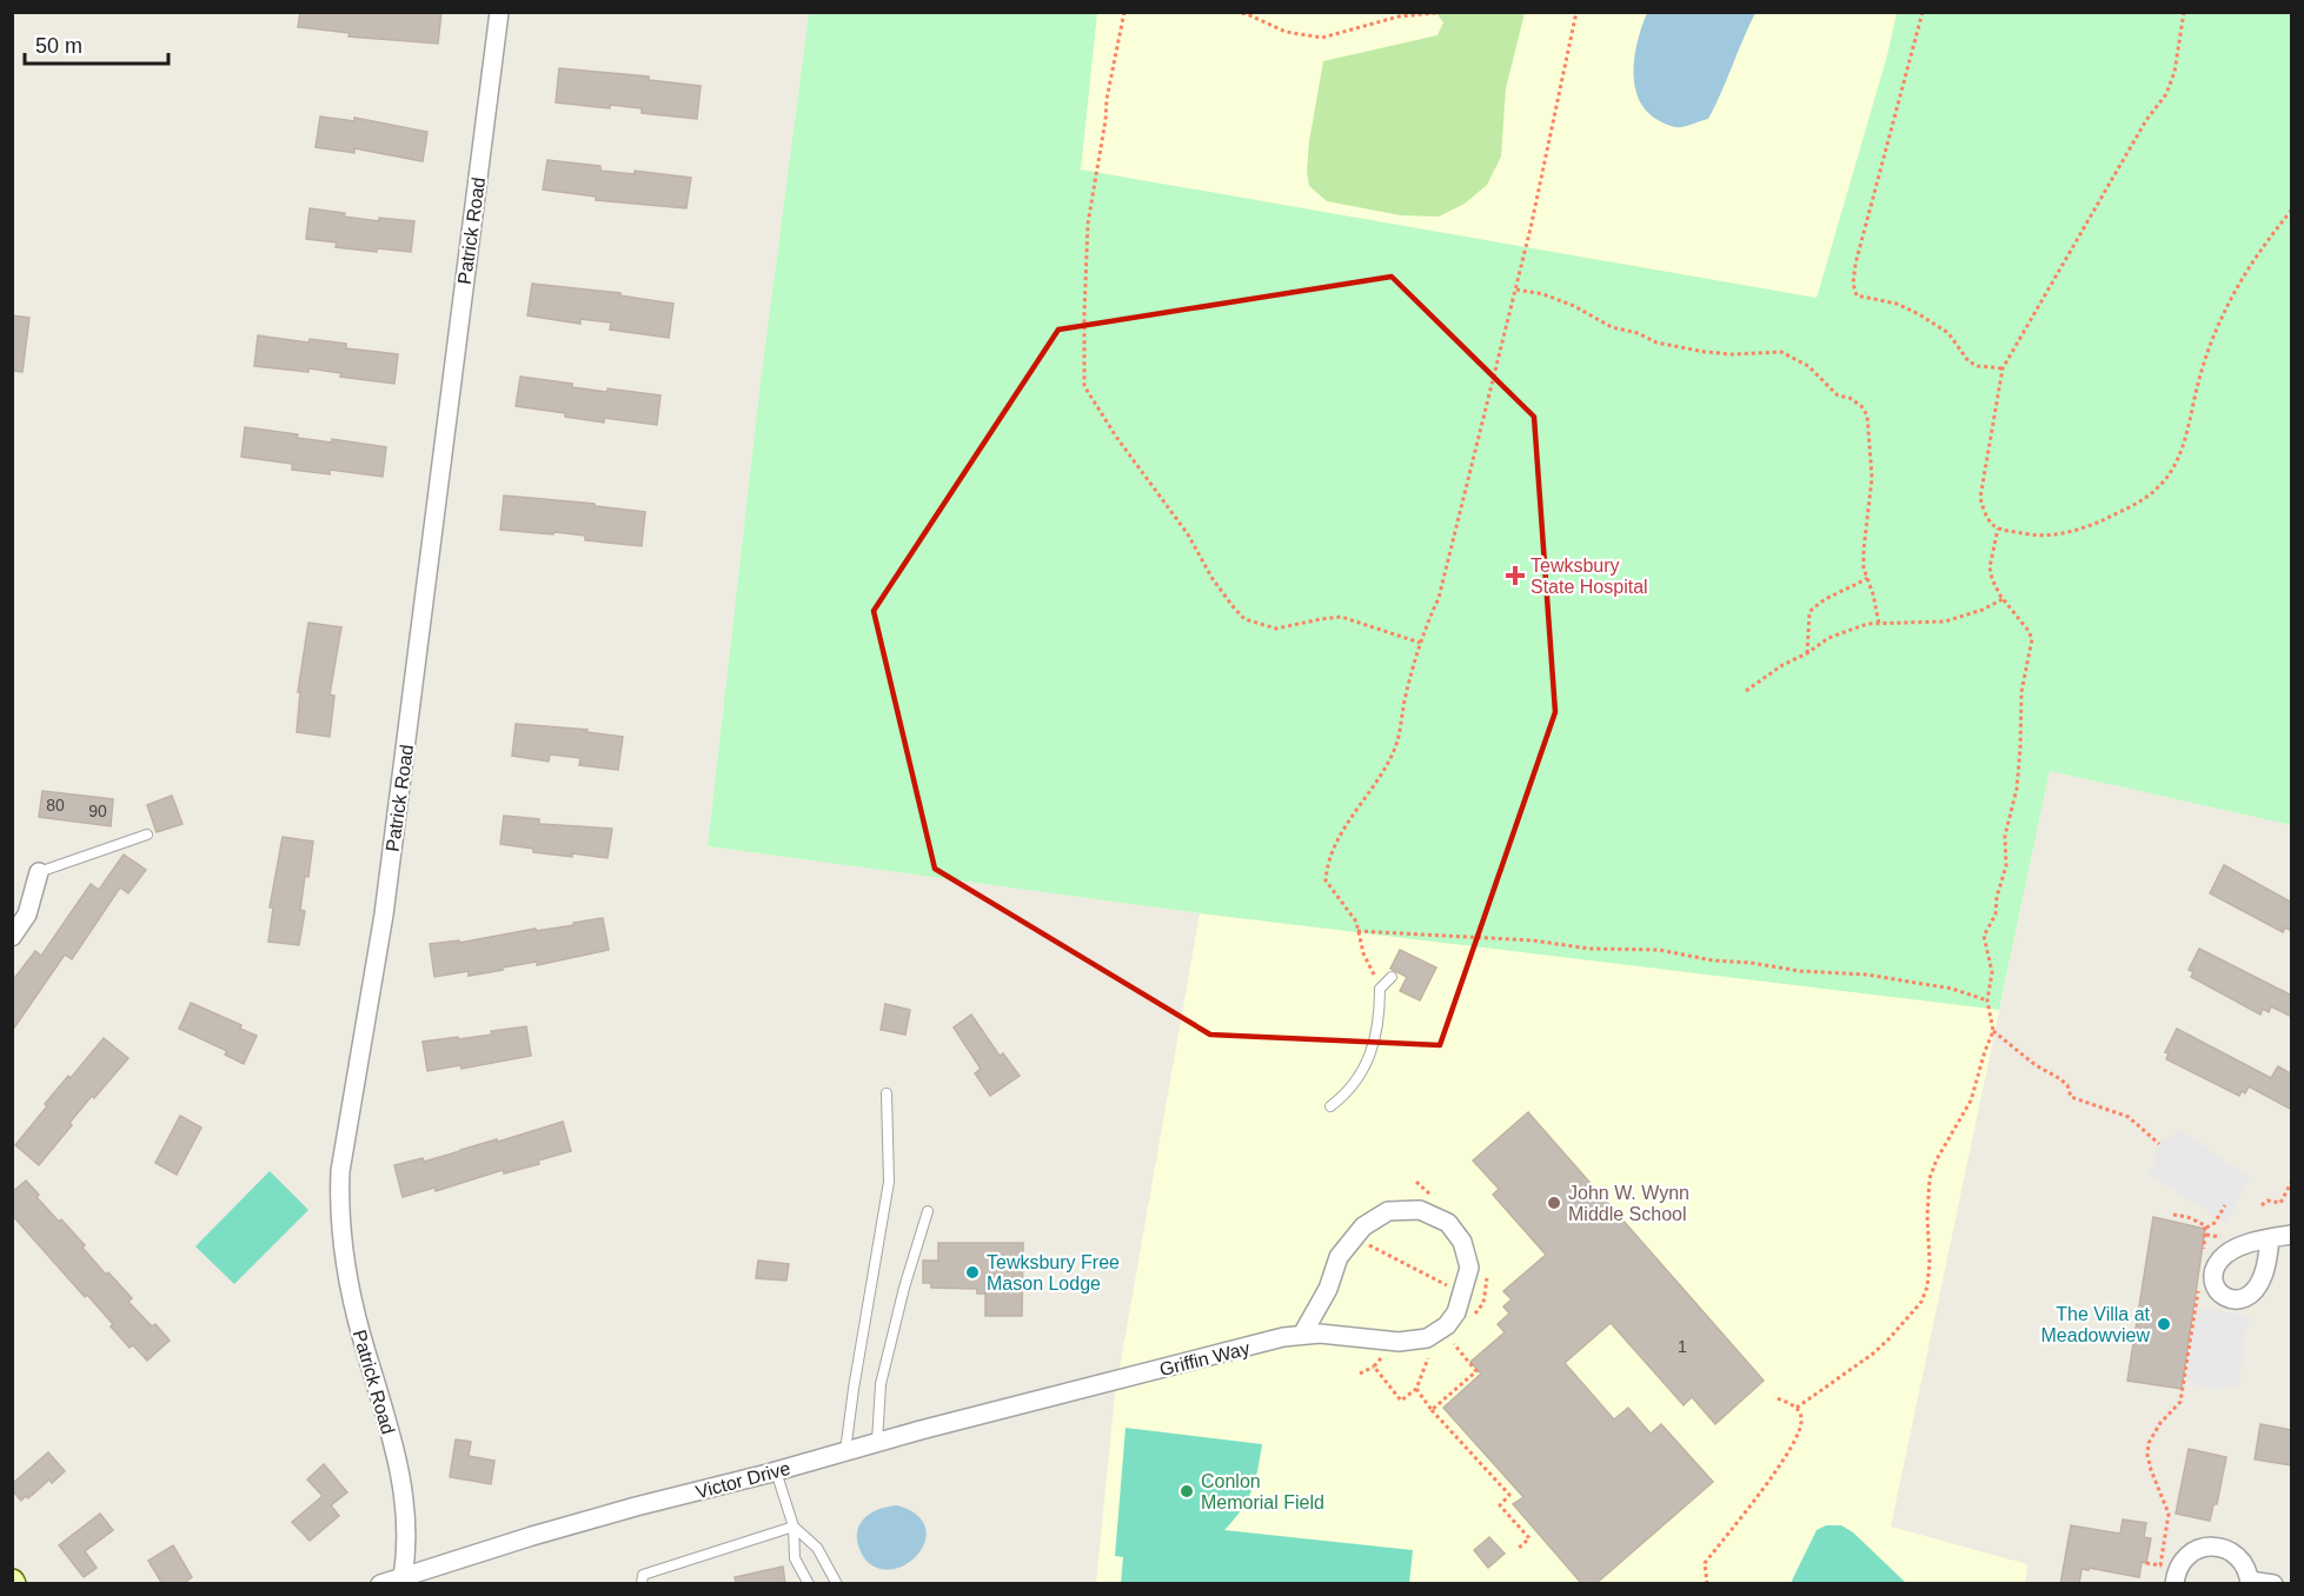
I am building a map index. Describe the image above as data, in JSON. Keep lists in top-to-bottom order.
{
  "streets": {
    "street": ["Patrick Road", "Griffin Way", "Victor Drive"]
  },
  "crossings": [
    ["Patrick Road", "Victor Drive"],
    ["Griffin Way", "Victor Drive"]
  ],
  "places": {
    "health": ["Tewksbury State Hospital"],
    "other": [
      "John W. Wynn Middle School",
      "Tewksbury Free Mason Lodge",
      "The Villa at Meadowview",
      "Conlon Memorial Field"
    ]
  },
  "house_numbers": ["80", "90", "1"],
  "scale_bar": "50 m"
}
